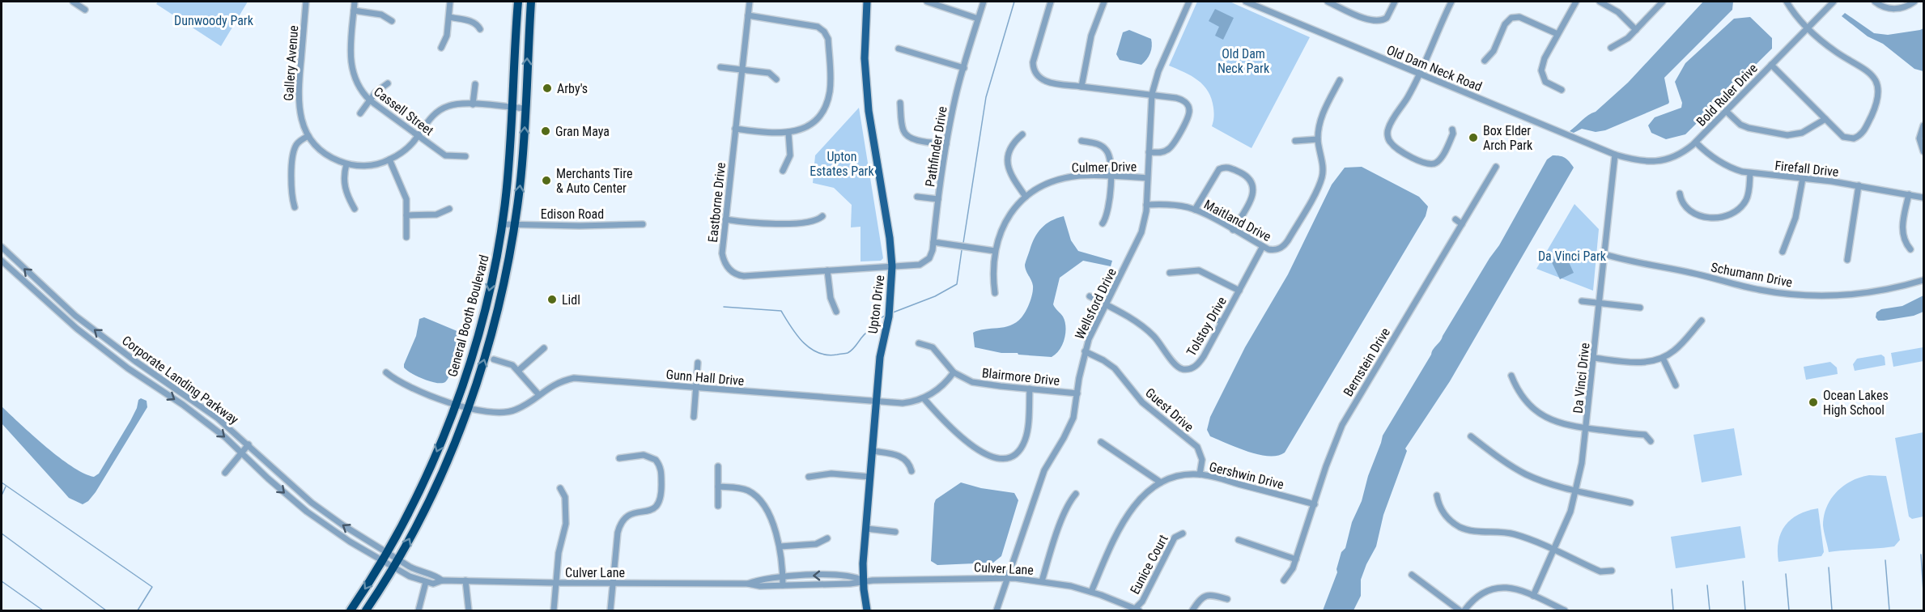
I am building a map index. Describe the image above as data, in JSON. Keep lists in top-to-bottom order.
{
  "streets": {
    "highway": ["General Booth Boulevard"],
    "main road": ["Upton Drive"],
    "street": [
      "Gallery Avenue",
      "Old Dam Neck Road",
      "Bold Ruler Drive",
      "Cassell Street",
      "Pathfinder Drive",
      "Culmer Drive",
      "Firefall Drive",
      "Eastborne Drive",
      "Edison Road",
      "Maitland Drive",
      "Schumann Drive",
      "Wellsford Drive",
      "Tolstoy Drive",
      "Bernstein Drive",
      "Blairmore Drive",
      "Gunn Hall Drive",
      "Da Vinci Drive",
      "Corporate Landing Parkway",
      "Guest Drive",
      "Gershwin Drive",
      "Eunice Court",
      "Culver Lane"
    ]
  },
  "crossings": [
    ["Gallery Avenue", "Cassell Street"],
    ["Gallery Avenue", "General Booth Boulevard"],
    ["Old Dam Neck Road", "Bold Ruler Drive"],
    ["Old Dam Neck Road", "Da Vinci Drive"],
    ["Bold Ruler Drive", "Firefall Drive"],
    ["Bold Ruler Drive", "Da Vinci Drive"],
    ["Pathfinder Drive", "Eastborne Drive"],
    ["Pathfinder Drive", "Upton Drive"],
    ["Culmer Drive", "Wellsford Drive"],
    ["Eastborne Drive", "Upton Drive"],
    ["Edison Road", "General Booth Boulevard"],
    ["Maitland Drive", "Wellsford Drive"],
    ["Maitland Drive", "Tolstoy Drive"],
    ["Schumann Drive", "Da Vinci Drive"],
    ["Wellsford Drive", "Tolstoy Drive"],
    ["Wellsford Drive", "Blairmore Drive"],
    ["Wellsford Drive", "Guest Drive"],
    ["Wellsford Drive", "Culver Lane"],
    ["Upton Drive", "Gunn Hall Drive"],
    ["Upton Drive", "Culver Lane"],
    ["General Booth Boulevard", "Gunn Hall Drive"],
    ["General Booth Boulevard", "Corporate Landing Parkway"],
    ["General Booth Boulevard", "Culver Lane"],
    ["Bernstein Drive", "Gershwin Drive"],
    ["Blairmore Drive", "Gunn Hall Drive"],
    ["Corporate Landing Parkway", "Culver Lane"],
    ["Guest Drive", "Gershwin Drive"],
    ["Gershwin Drive", "Culver Lane"],
    ["Eunice Court", "Culver Lane"]
  ],
  "parks": [
    "Dunwoody Park",
    "Old Dam Neck Park",
    "Upton Estates Park",
    "Da Vinci Park"
  ],
  "places": [
    "Arby's",
    "Gran Maya",
    "Box Elder Arch Park",
    "Merchants Tire & Auto Center",
    "Lidl",
    "Ocean Lakes High School"
  ]
}
